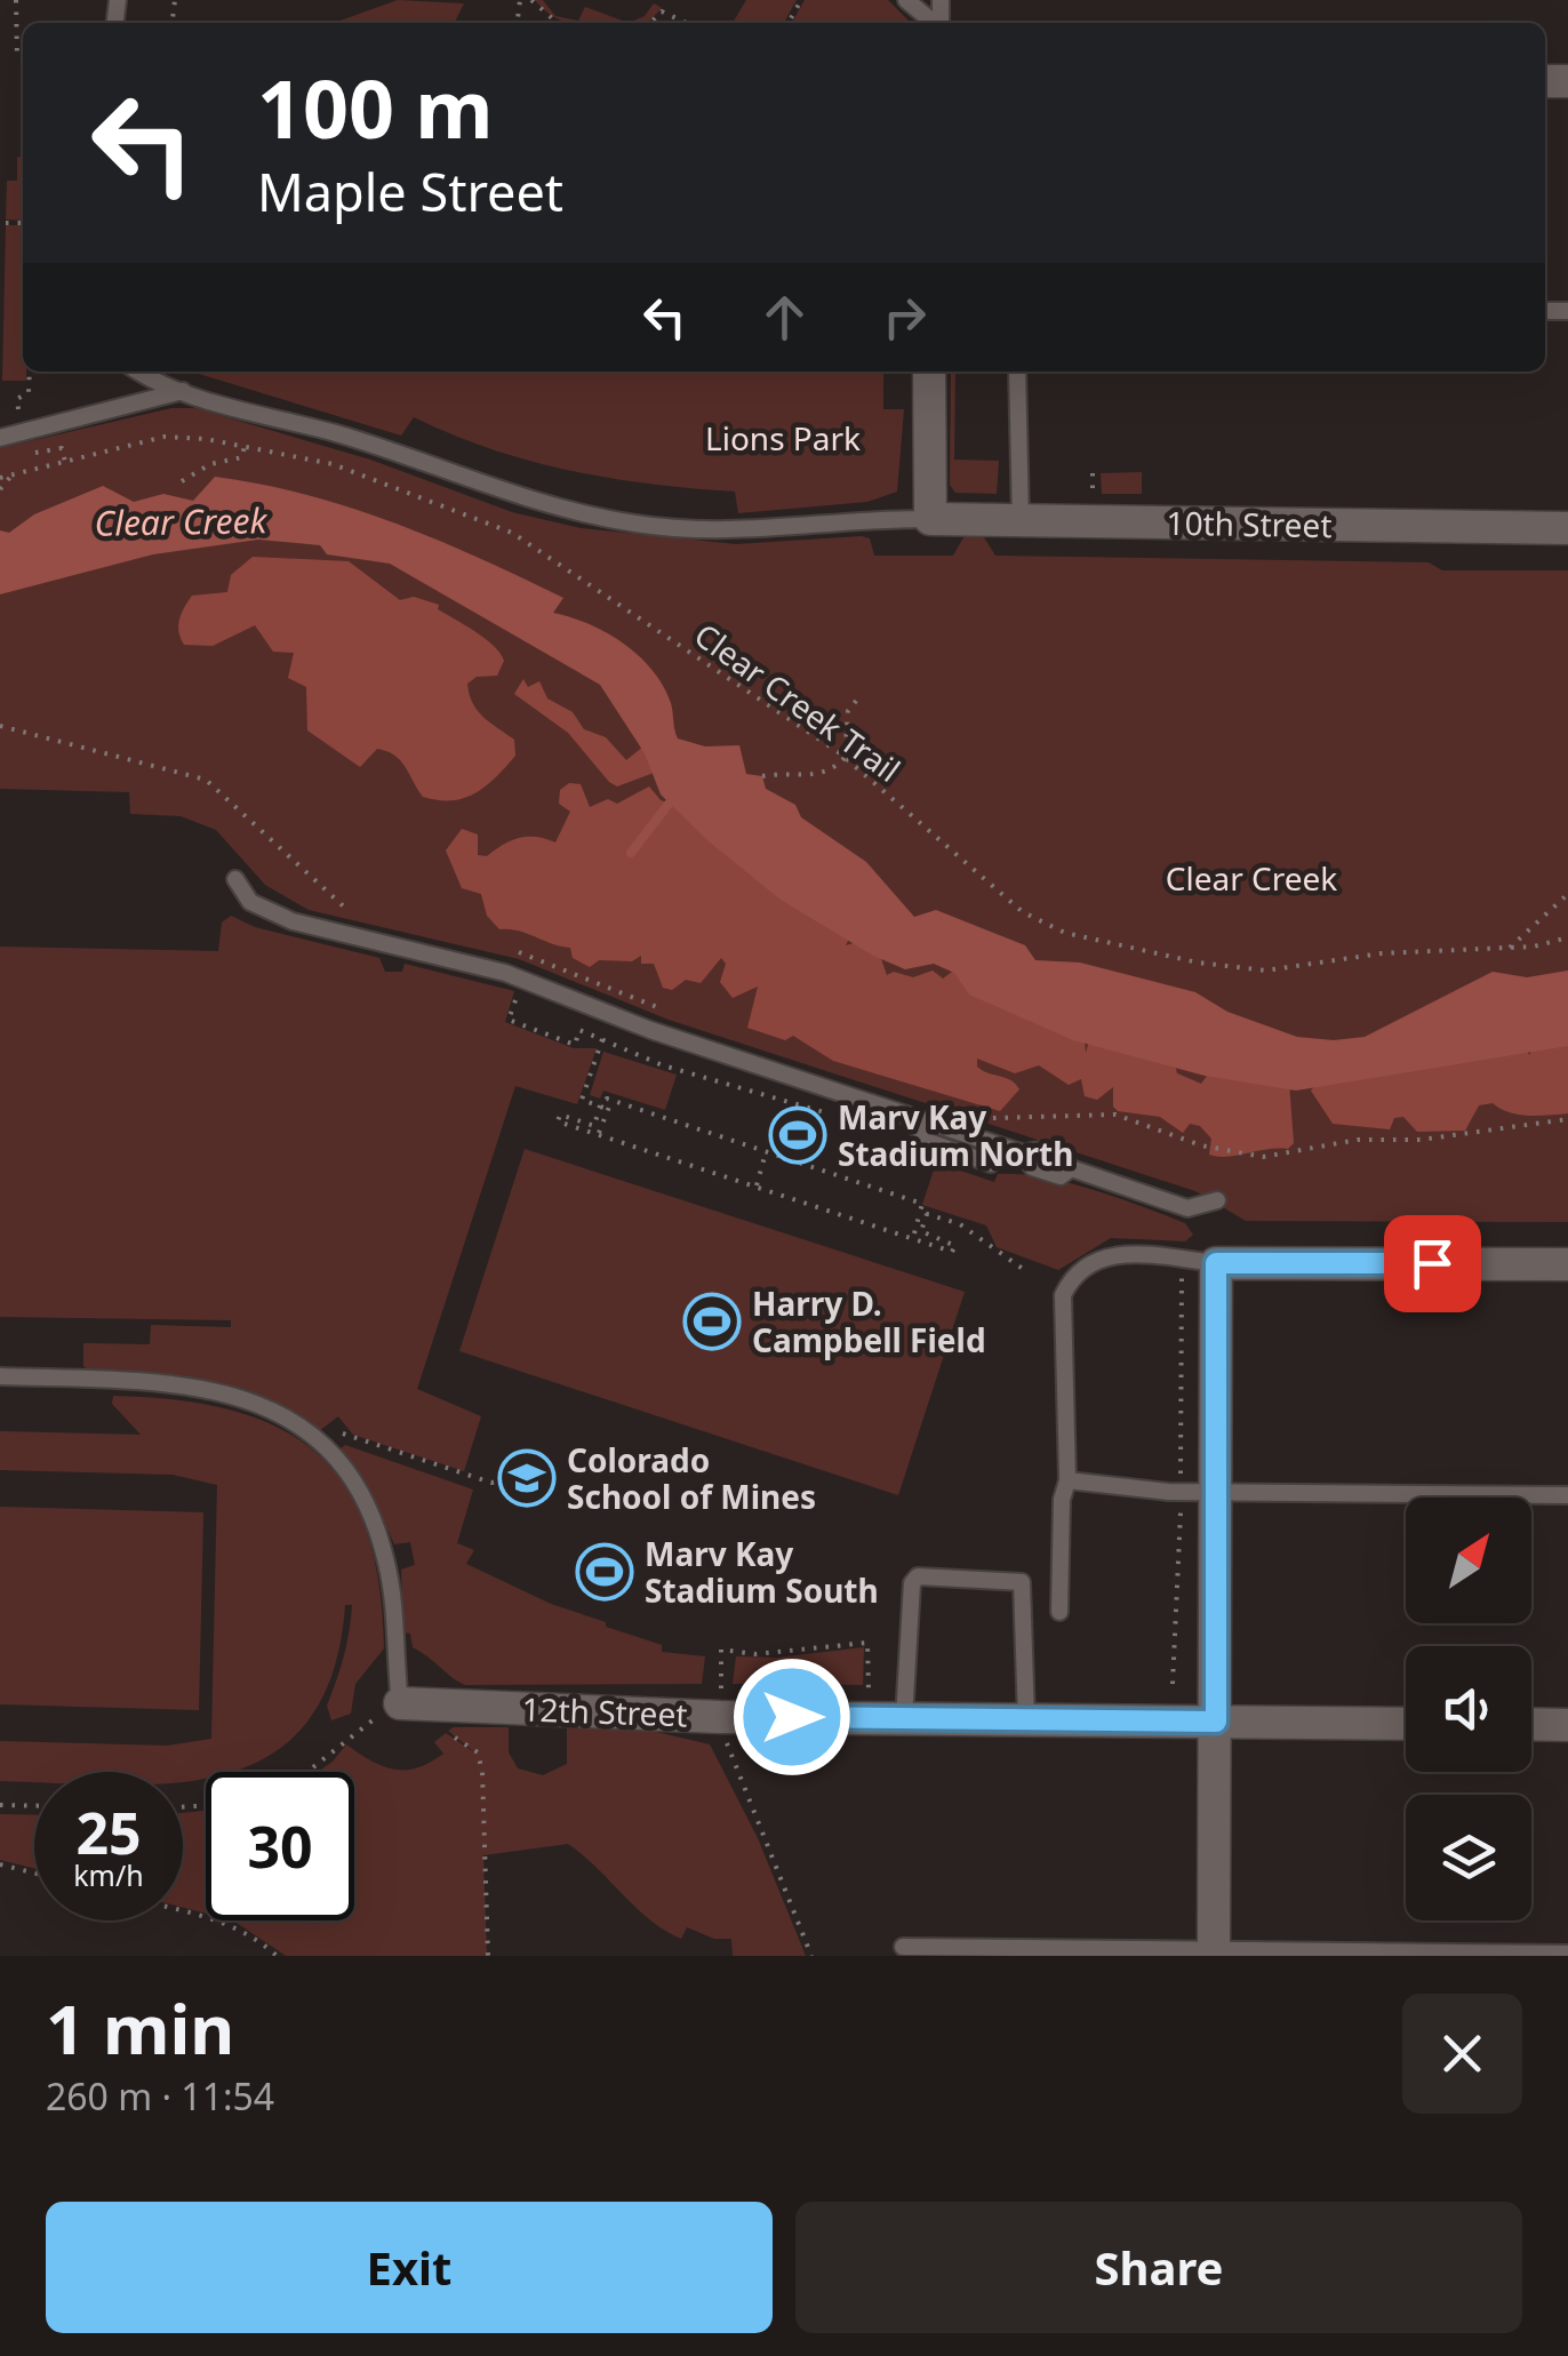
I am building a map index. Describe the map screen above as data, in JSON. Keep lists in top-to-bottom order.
{
  "streets": {
    "street": ["10th Street", "12th Street"],
    "path": ["Clear Creek Trail"]
  },
  "water": ["Clear Creek"],
  "parks": ["Lions Park", "Clear Creek"],
  "places": {
    "sports": ["Marv Kay Stadium North", "Harry D. Campbell Field", "Marv Kay Stadium South"],
    "school or university": ["Colorado School of Mines"]
  },
  "north": "top right",
  "page": {
    "turn": ["100 m", "Maple Street"],
    "speed": "25 km/h",
    "limit": "30",
    "heading": ["1 min", "260 m · 11:54"],
    "buttons": ["Exit", "Share"]
  }
}
